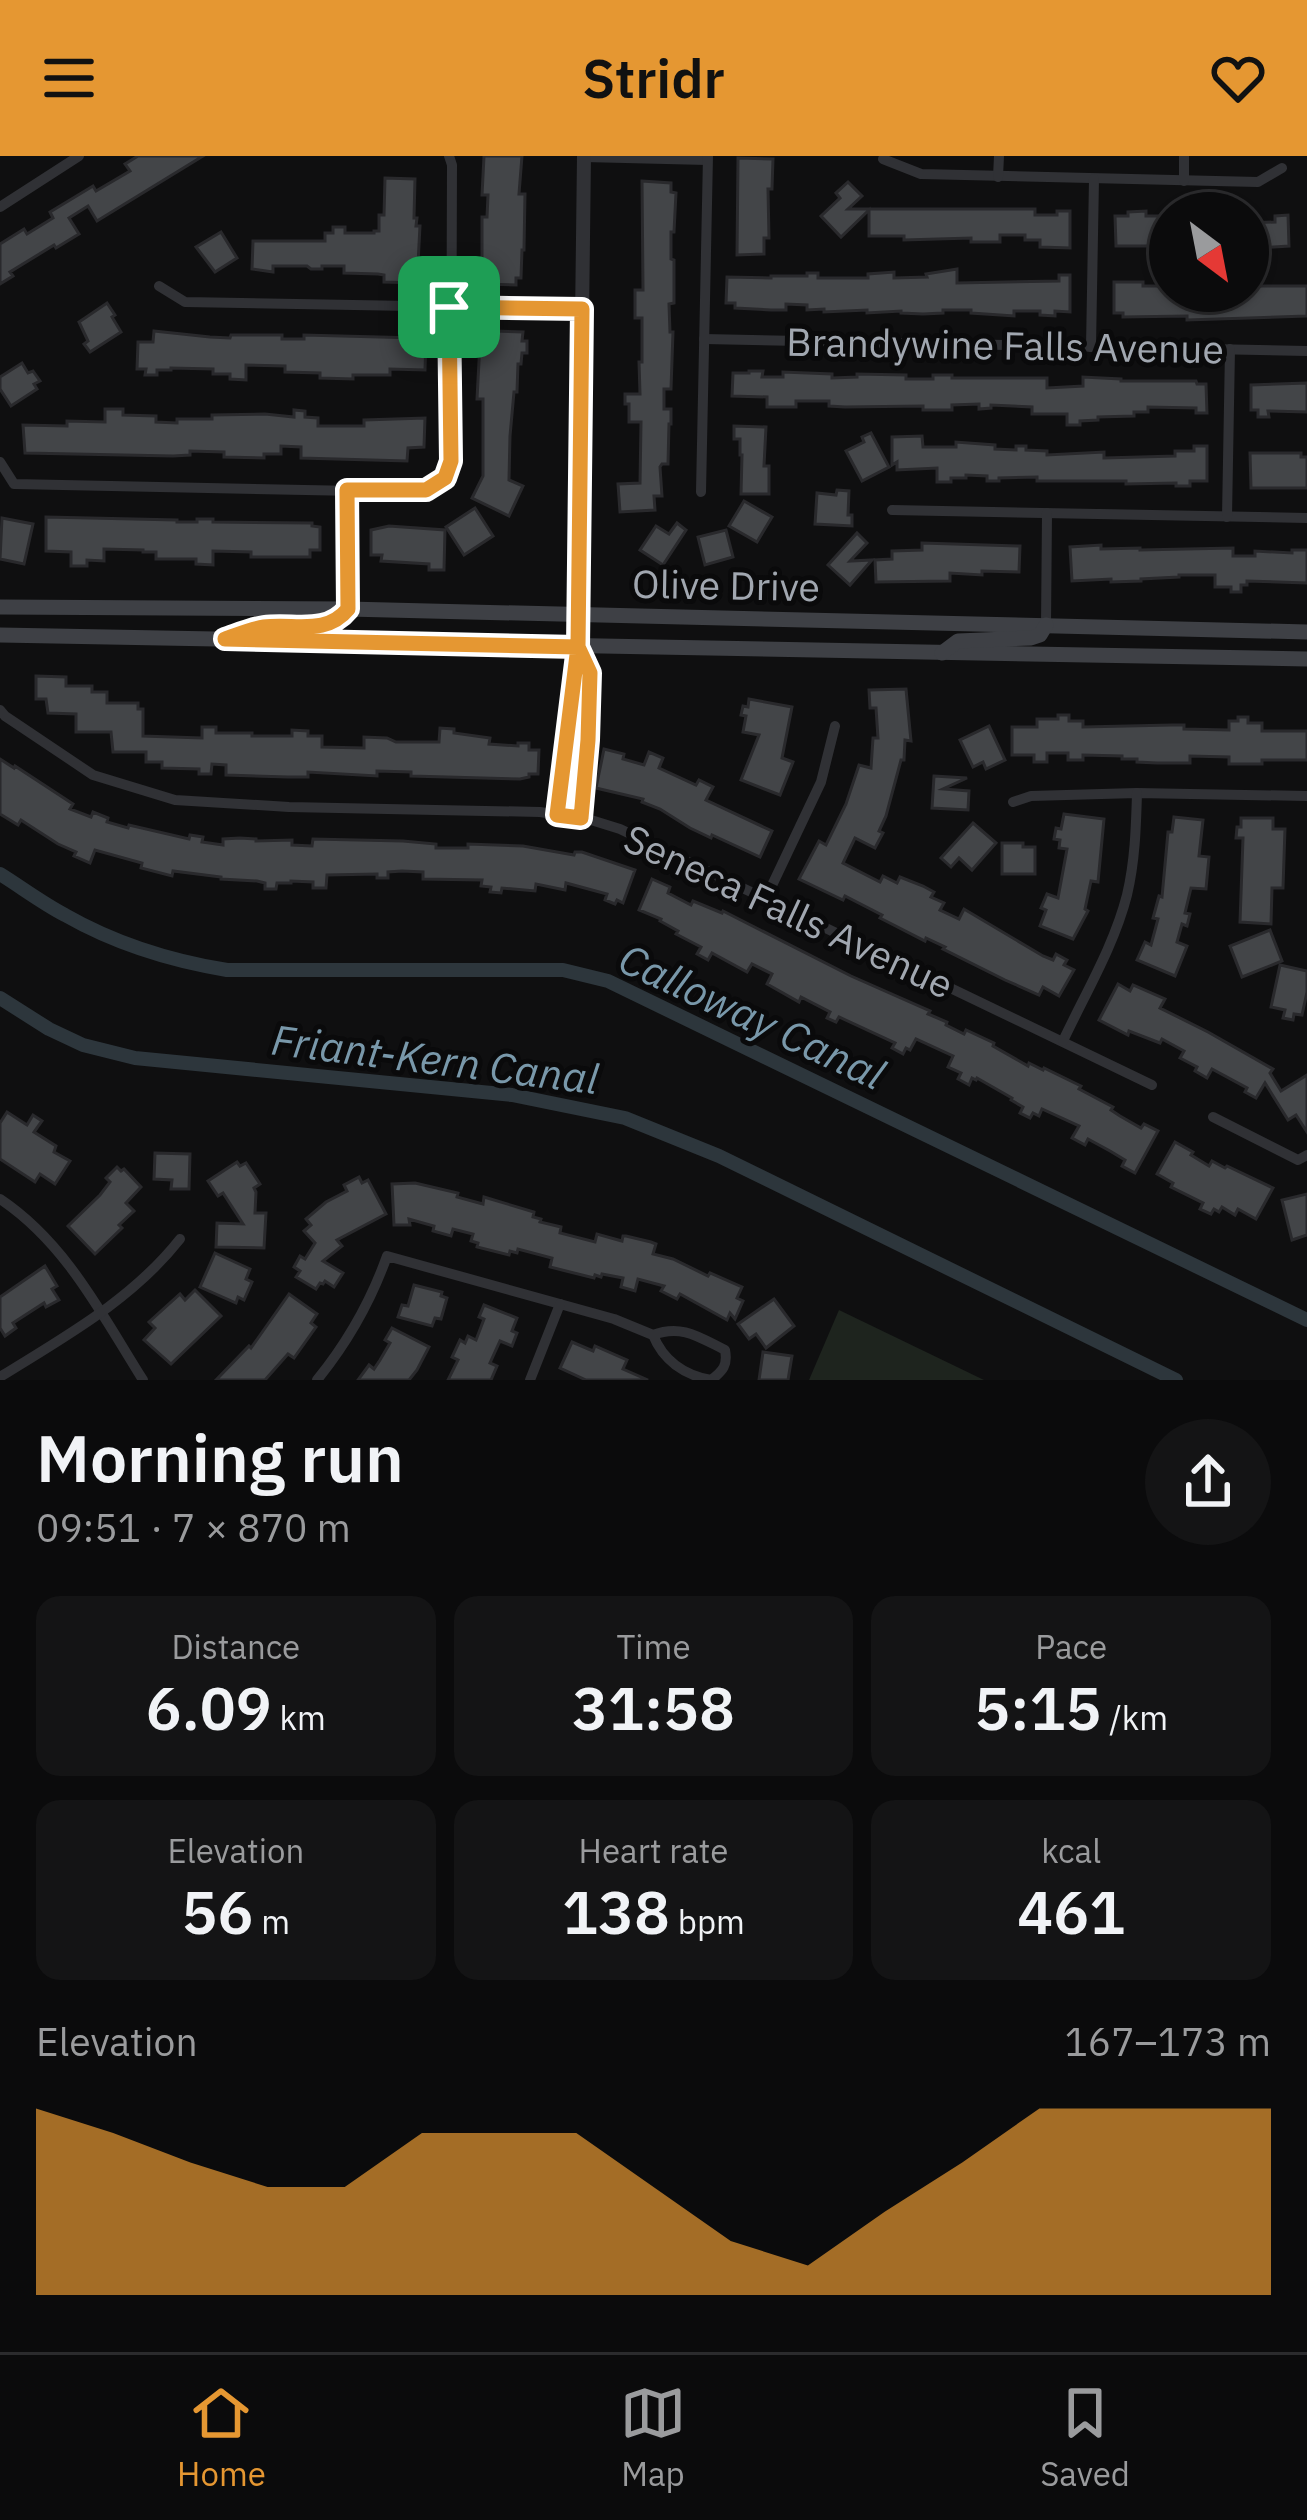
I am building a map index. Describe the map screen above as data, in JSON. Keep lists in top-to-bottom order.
{
  "streets": {
    "main road": ["Olive Drive"],
    "street": ["Brandywine Falls Avenue", "Seneca Falls Avenue"]
  },
  "water": ["Calloway Canal", "Friant-Kern Canal"],
  "north": "bottom right",
  "page": {
    "header": "Stridr",
    "heading": ["Morning run", "09:51 · 7 × 870 m"],
    "stats": [
      ["Distance", "6.09 km"],
      ["Time", "31:58"],
      ["Pace", "5:15 /km"],
      ["Elevation", "56 m"],
      ["Heart rate", "138 bpm"],
      ["kcal", "461"]
    ],
    "chart": ["Elevation", "167–173 m"],
    "tabs": ["Home", "Map", "Saved"]
  }
}
